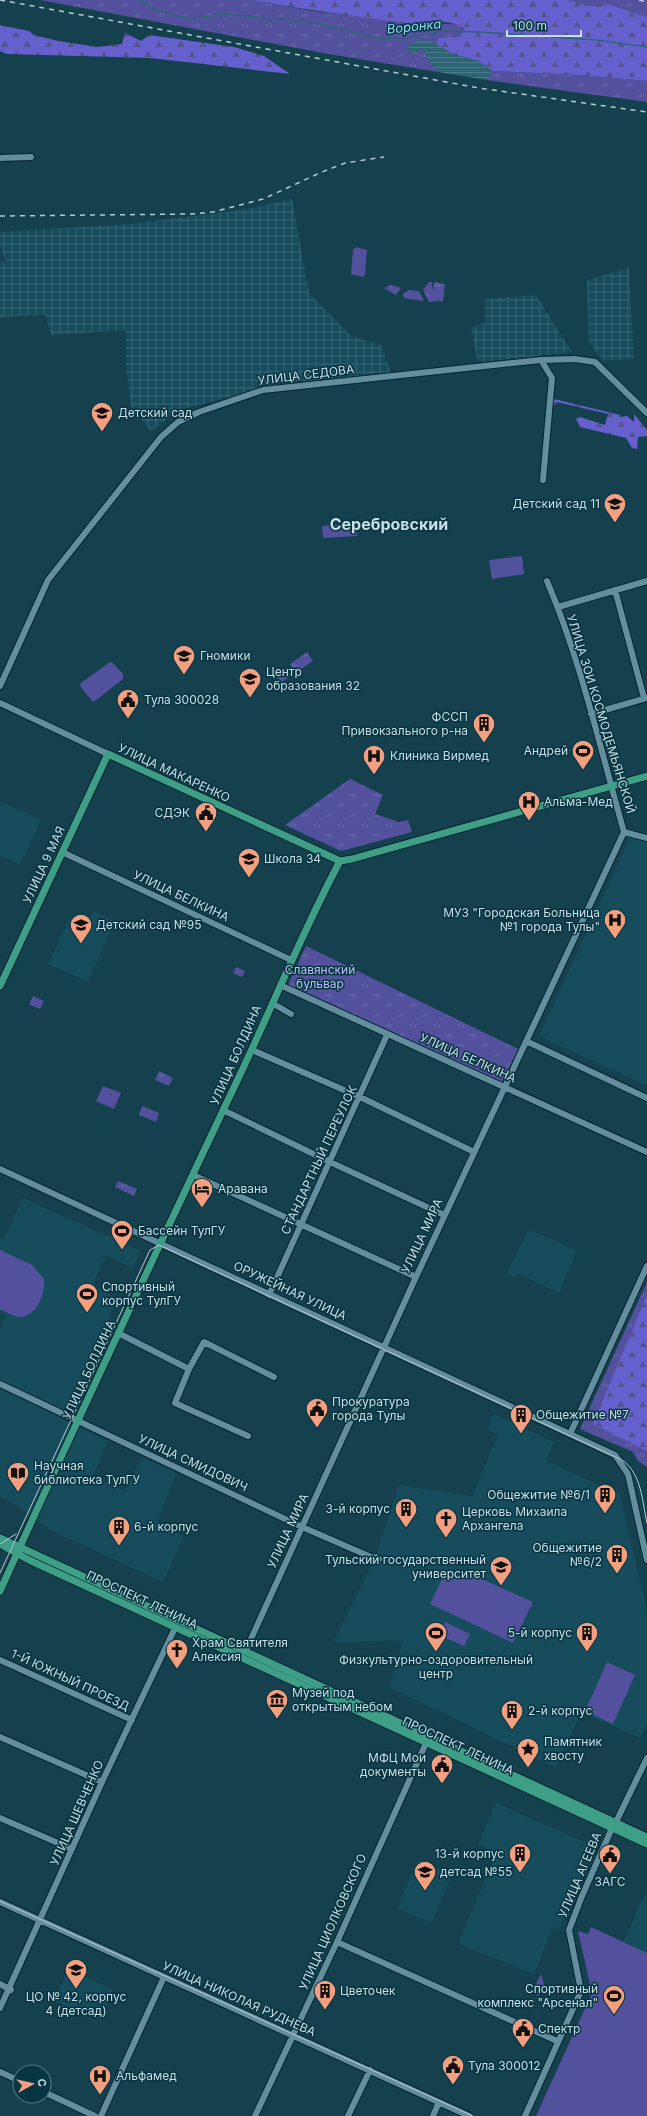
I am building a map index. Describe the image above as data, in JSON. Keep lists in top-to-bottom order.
{
  "streets": {
    "main road": [
      "УЛИЦА МАКАРЕНКО",
      "УЛИЦА 9 МАЯ",
      "УЛИЦА БОЛДИНА",
      "ПРОСПЕКТ ЛЕНИНА"
    ],
    "street": [
      "УЛИЦА СЕДОВА",
      "УЛИЦА ЗОИ КОСМОДЕМЬЯНСКОЙ",
      "УЛИЦА БЕЛКИНА",
      "СТАНДАРТНЫЙ ПЕРЕУЛОК",
      "УЛИЦА МИРА",
      "ОРУЖЕЙНАЯ УЛИЦА",
      "УЛИЦА СМИДОВИЧ",
      "1-Й ЮЖНЫЙ ПРОЕЗД",
      "УЛИЦА ШЕВЧЕНКО",
      "УЛИЦА АГЕЕВА",
      "УЛИЦА ЦИОЛКОВСКОГО",
      "УЛИЦА НИКОЛАЯ РУДНЕВА"
    ]
  },
  "crossings": [
    ["УЛИЦА ЗОИ КОСМОДЕМЬЯНСКОЙ", "УЛИЦА МИРА"],
    ["УЛИЦА МАКАРЕНКО", "УЛИЦА 9 МАЯ"],
    ["УЛИЦА МАКАРЕНКО", "УЛИЦА БОЛДИНА"],
    ["УЛИЦА 9 МАЯ", "УЛИЦА БЕЛКИНА"],
    ["УЛИЦА БЕЛКИНА", "УЛИЦА БОЛДИНА"],
    ["УЛИЦА БЕЛКИНА", "СТАНДАРТНЫЙ ПЕРЕУЛОК"],
    ["УЛИЦА БЕЛКИНА", "УЛИЦА МИРА"],
    ["УЛИЦА БОЛДИНА", "ОРУЖЕЙНАЯ УЛИЦА"],
    ["УЛИЦА БОЛДИНА", "УЛИЦА СМИДОВИЧ"],
    ["УЛИЦА БОЛДИНА", "ПРОСПЕКТ ЛЕНИНА"],
    ["СТАНДАРТНЫЙ ПЕРЕУЛОК", "ОРУЖЕЙНАЯ УЛИЦА"],
    ["УЛИЦА МИРА", "ОРУЖЕЙНАЯ УЛИЦА"],
    ["УЛИЦА МИРА", "УЛИЦА СМИДОВИЧ"],
    ["УЛИЦА МИРА", "ПРОСПЕКТ ЛЕНИНА"],
    ["ПРОСПЕКТ ЛЕНИНА", "УЛИЦА ШЕВЧЕНКО"],
    ["ПРОСПЕКТ ЛЕНИНА", "УЛИЦА АГЕЕВА"],
    ["ПРОСПЕКТ ЛЕНИНА", "УЛИЦА ЦИОЛКОВСКОГО"],
    ["1-Й ЮЖНЫЙ ПРОЕЗД", "УЛИЦА ШЕВЧЕНКО"],
    ["УЛИЦА ШЕВЧЕНКО", "УЛИЦА НИКОЛАЯ РУДНЕВА"],
    ["УЛИЦА ЦИОЛКОВСКОГО", "УЛИЦА НИКОЛАЯ РУДНЕВА"]
  ],
  "districts": ["Серебровский"],
  "water": ["Воронка"],
  "parks": ["Славянский бульвар"],
  "places": {
    "school or university": [
      "Детский сад",
      "Детский сад 11",
      "Гномики",
      "Центр образования 32",
      "Школа 34",
      "Детский сад №95",
      "Тульский государственный университет",
      "детсад №55",
      "ЦО № 42, корпус 4 (детсад)"
    ],
    "public building": [
      "Тула 300028",
      "СДЭК",
      "Прокуратура города Тулы",
      "МФЦ Мои документы",
      "ЗАГС",
      "Спектр",
      "Тула 300012"
    ],
    "building": [
      "ФССП Привокзального р-на",
      "Общежитие №7",
      "Общежитие №6/1",
      "3-й корпус",
      "6-й корпус",
      "Общежитие №6/2",
      "5-й корпус",
      "2-й корпус",
      "13-й корпус",
      "Цветочек"
    ],
    "sports": [
      "Андрей",
      "Бассейн ТулГУ",
      "Спортивный корпус ТулГУ",
      "Физкультурно-оздоровительный центр",
      "Спортивный комплекс \"Арсенал\""
    ],
    "hospital": [
      "Клиника Вирмед",
      "Альма-Мед",
      "МУЗ \"Городская Больница №1 города Тулы\"",
      "Альфамед"
    ],
    "hotel": ["Аравана"],
    "library": ["Научная библиотека ТулГУ"],
    "church": ["Церковь Михаила Архангела", "Храм Святителя Алексия"],
    "museum": ["Музей под открытым небом"],
    "place": ["Памятник хвосту"]
  },
  "scale_bar": "100 m",
  "north": "right"
}
